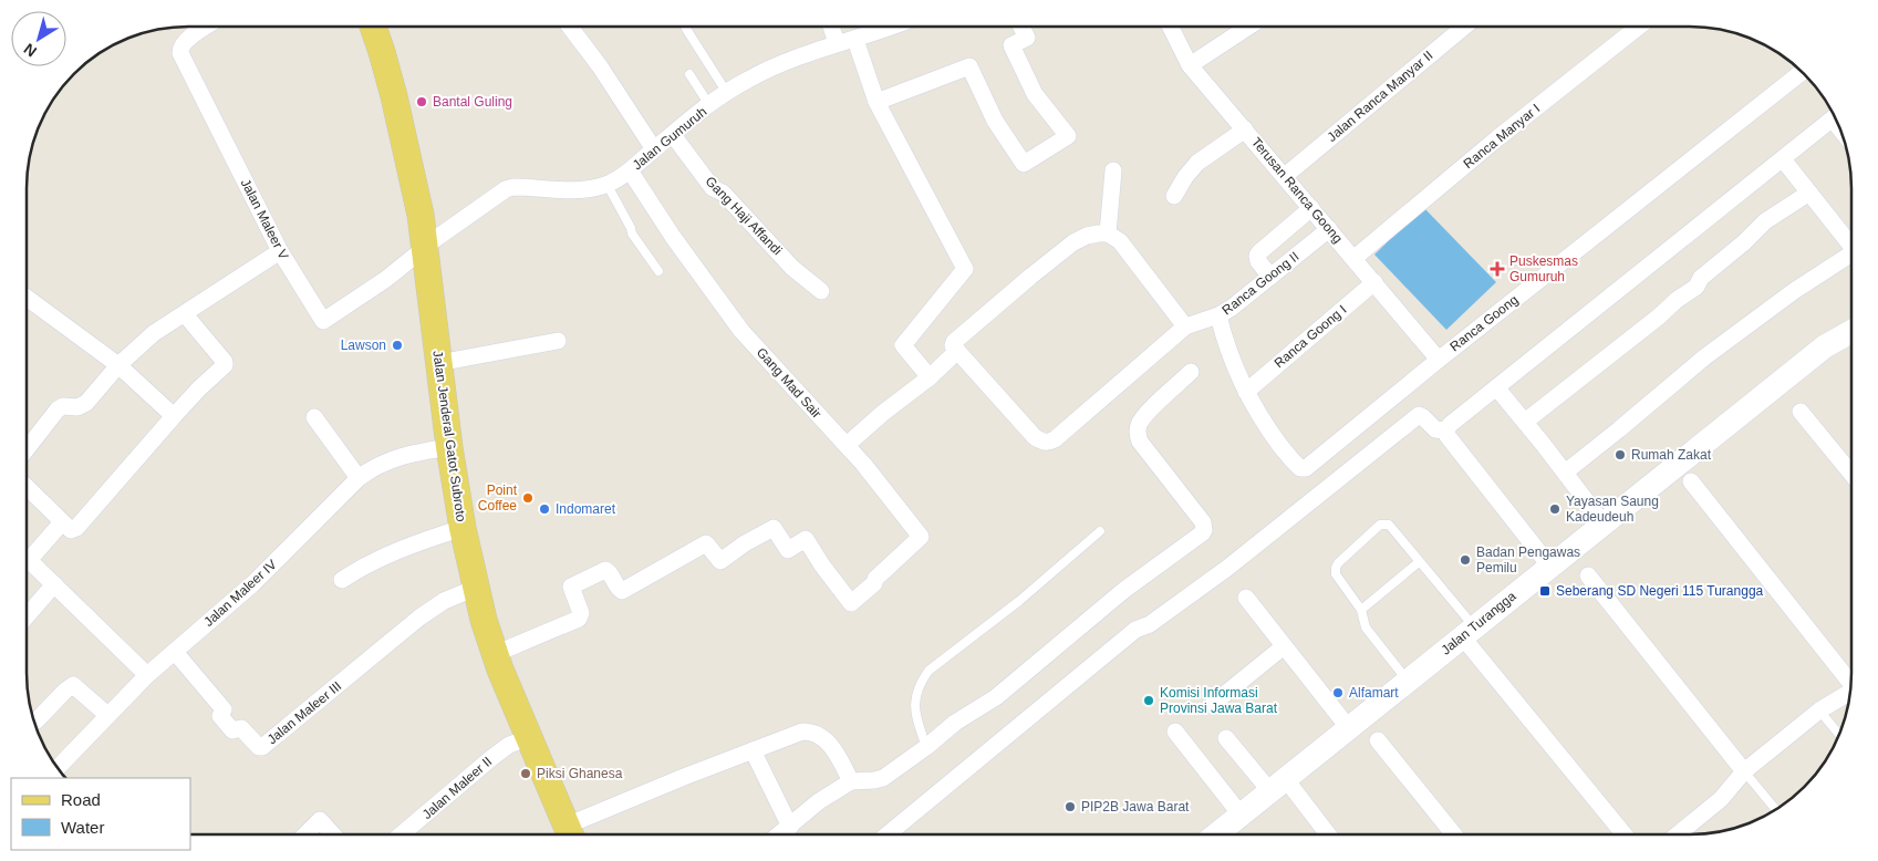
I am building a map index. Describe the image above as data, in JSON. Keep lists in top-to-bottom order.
{
  "streets": {
    "main road": ["Jalan Jenderal Gatot Subroto", "Jalan Turangga"],
    "street": [
      "Jalan Ranca Manyar II",
      "Ranca Manyar I",
      "Jalan Gumuruh",
      "Terusan Ranca Goong",
      "Gang Haji Affandi",
      "Jalan Maleer V",
      "Ranca Goong II",
      "Ranca Goong",
      "Ranca Goong I",
      "Gang Mad Sair",
      "Jalan Maleer IV",
      "Jalan Maleer III",
      "Jalan Maleer II"
    ]
  },
  "crossings": [
    ["Jalan Ranca Manyar II", "Terusan Ranca Goong"],
    ["Ranca Manyar I", "Terusan Ranca Goong"],
    ["Jalan Gumuruh", "Gang Haji Affandi"],
    ["Jalan Gumuruh", "Jalan Maleer V"],
    ["Jalan Gumuruh", "Gang Mad Sair"],
    ["Jalan Gumuruh", "Jalan Jenderal Gatot Subroto"],
    ["Terusan Ranca Goong", "Ranca Goong II"],
    ["Terusan Ranca Goong", "Ranca Goong"],
    ["Terusan Ranca Goong", "Ranca Goong I"],
    ["Jalan Maleer V", "Jalan Jenderal Gatot Subroto"],
    ["Ranca Goong II", "Ranca Goong"],
    ["Ranca Goong", "Ranca Goong I"],
    ["Gang Mad Sair", "Jalan Jenderal Gatot Subroto"],
    ["Jalan Jenderal Gatot Subroto", "Jalan Maleer IV"],
    ["Jalan Jenderal Gatot Subroto", "Jalan Maleer III"],
    ["Jalan Jenderal Gatot Subroto", "Jalan Maleer II"],
    ["Jalan Maleer IV", "Jalan Maleer III"]
  ],
  "places": {
    "other": [
      "Bantal Guling",
      "Lawson",
      "Rumah Zakat",
      "Point Coffee",
      "Indomaret",
      "Yayasan Saung Kadeudeuh",
      "Badan Pengawas Pemilu",
      "Alfamart",
      "Komisi Informasi Provinsi Jawa Barat",
      "Piksi Ghanesa",
      "PIP2B Jawa Barat"
    ],
    "health": ["Puskesmas Gumuruh"],
    "transit": ["Seberang SD Negeri 115 Turangga"]
  },
  "legend": ["Road", "Water"],
  "north": "bottom left"
}
